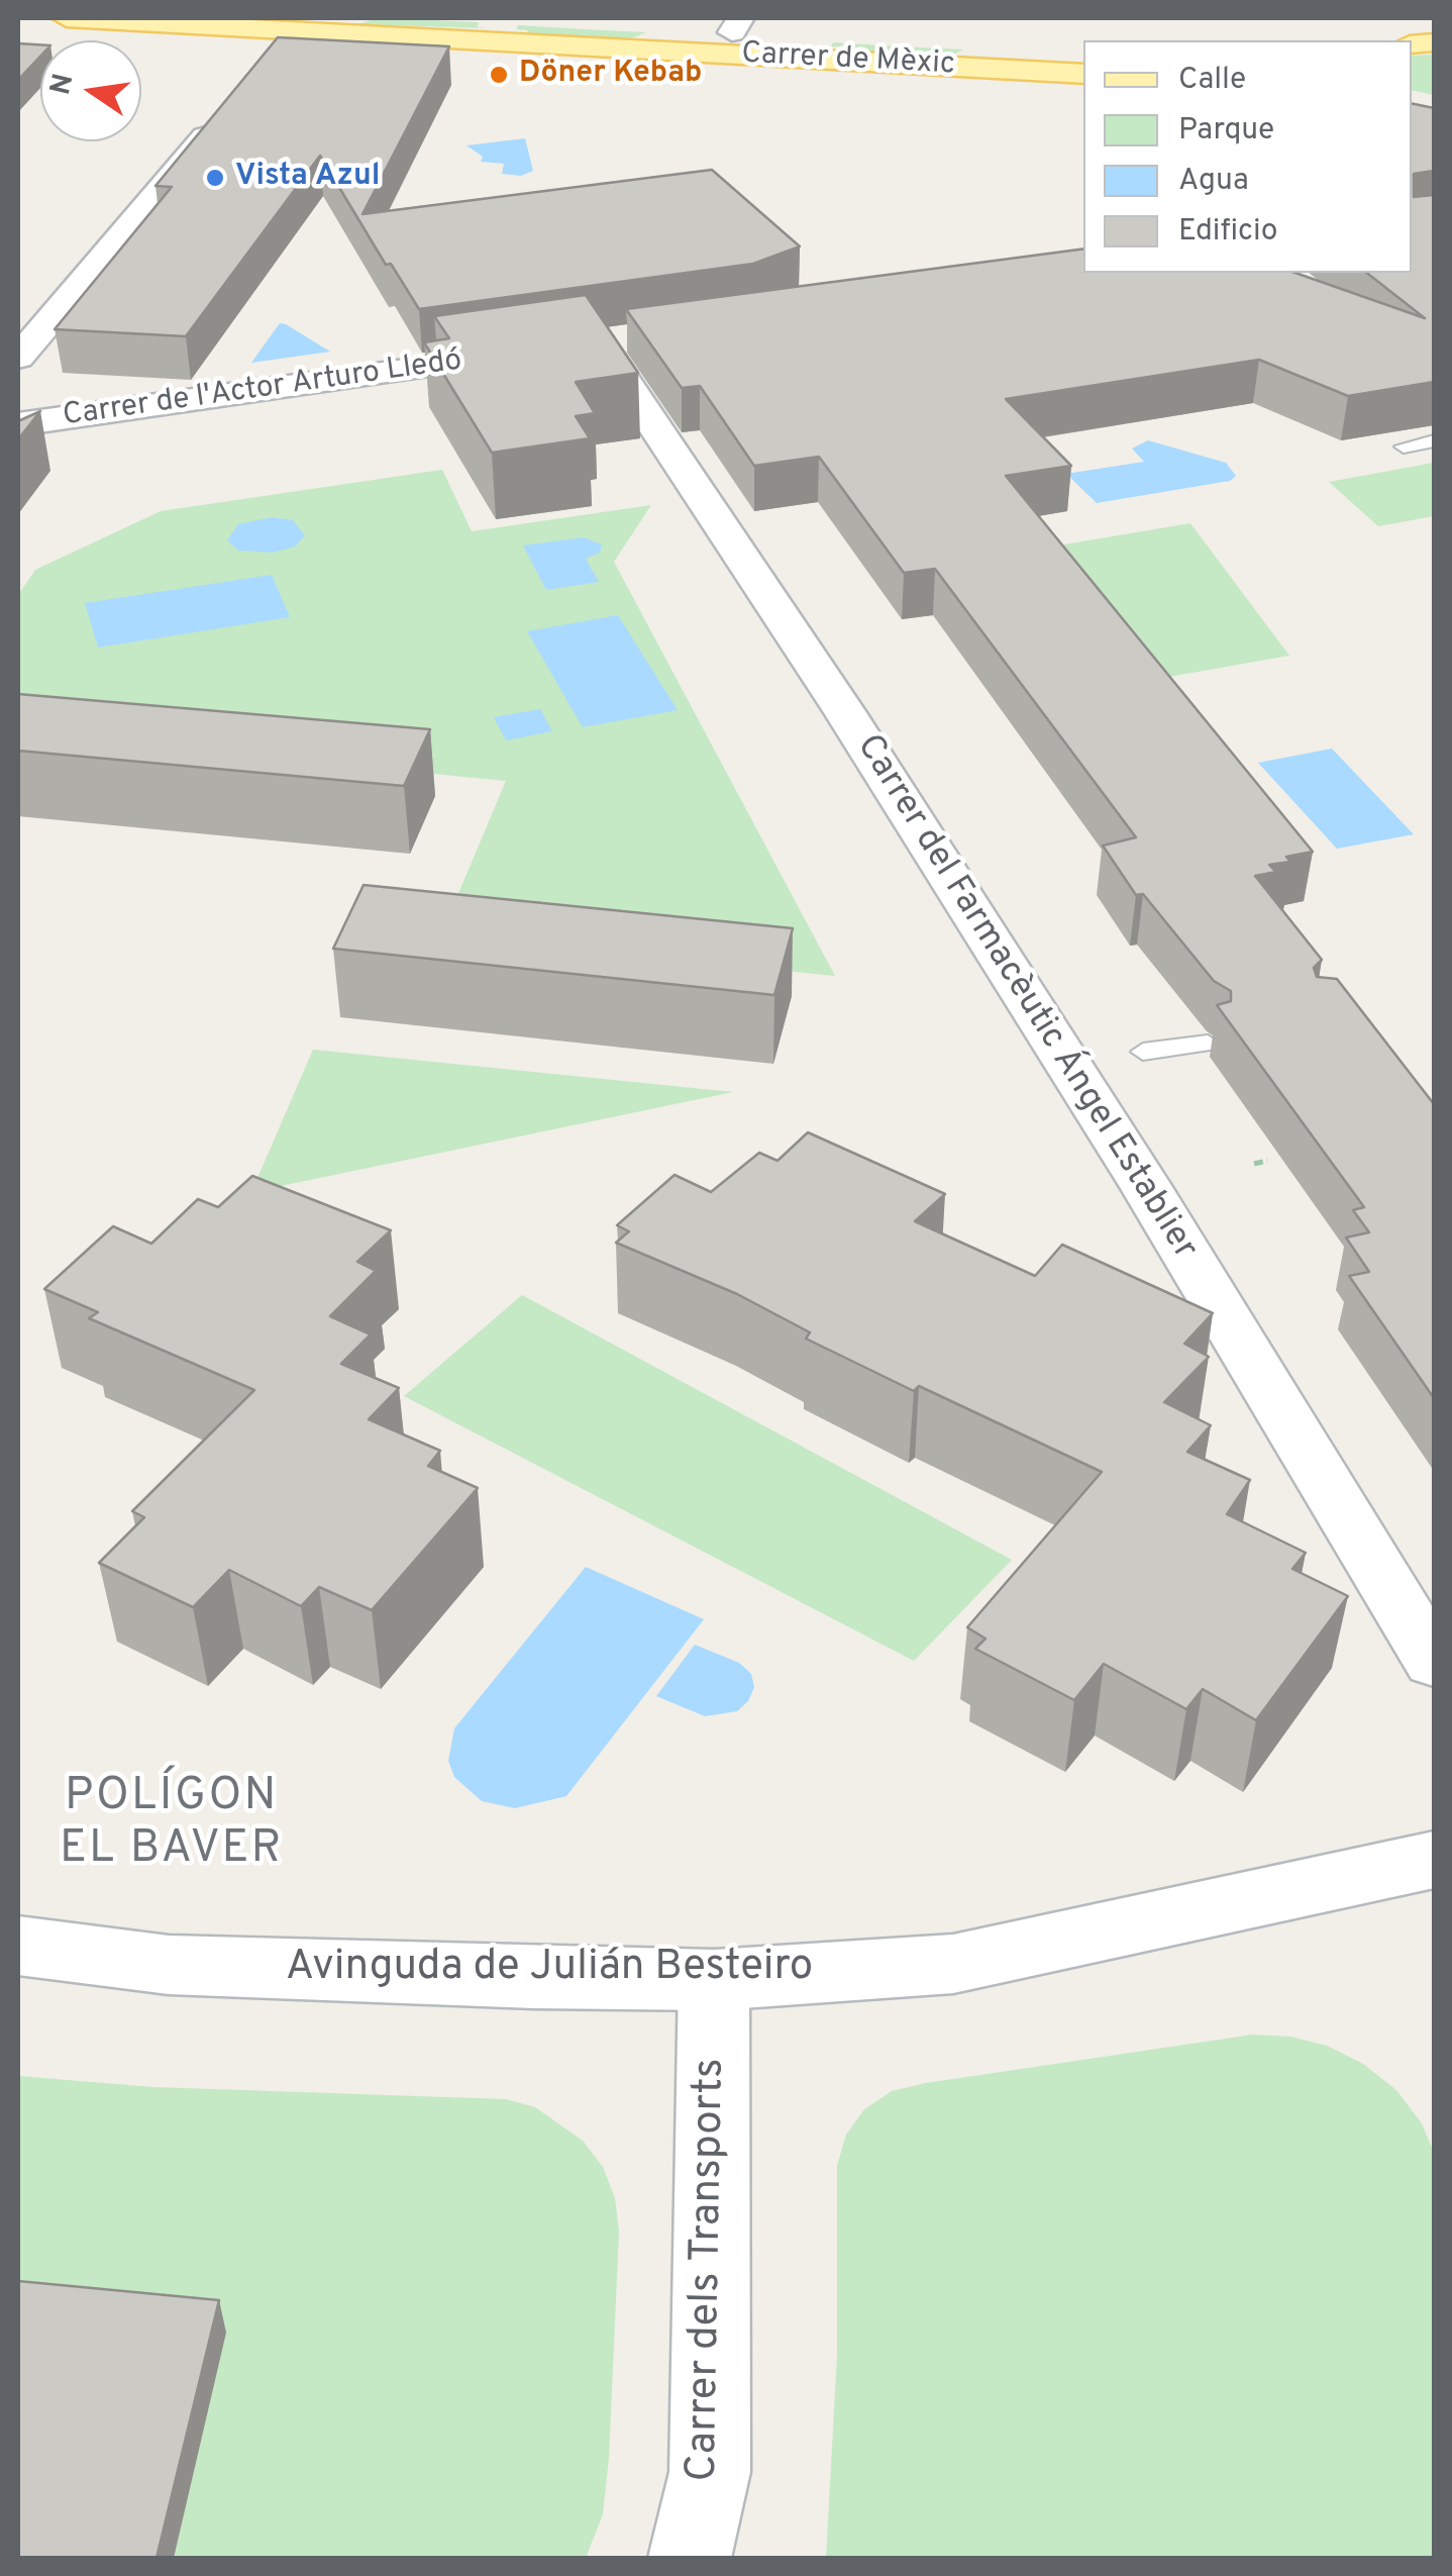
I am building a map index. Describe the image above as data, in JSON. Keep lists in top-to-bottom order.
{
  "streets": {
    "main road": ["Carrer de Mèxic"],
    "street": [
      "Carrer de l'Actor Arturo Lledó",
      "Carrer del Farmacèutic Ángel Establier",
      "Avinguda de Julián Besteiro",
      "Carrer dels Transports"
    ]
  },
  "crossings": [
    ["Carrer de l'Actor Arturo Lledó", "Carrer del Farmacèutic Ángel Establier"],
    ["Avinguda de Julián Besteiro", "Carrer dels Transports"]
  ],
  "districts": ["POLÍGON EL BAVER"],
  "places": ["Döner Kebab", "Vista Azul"],
  "legend": [
    "Calle",
    "Parque",
    "Agua",
    "Edificio"
  ],
  "north": "left"
}
